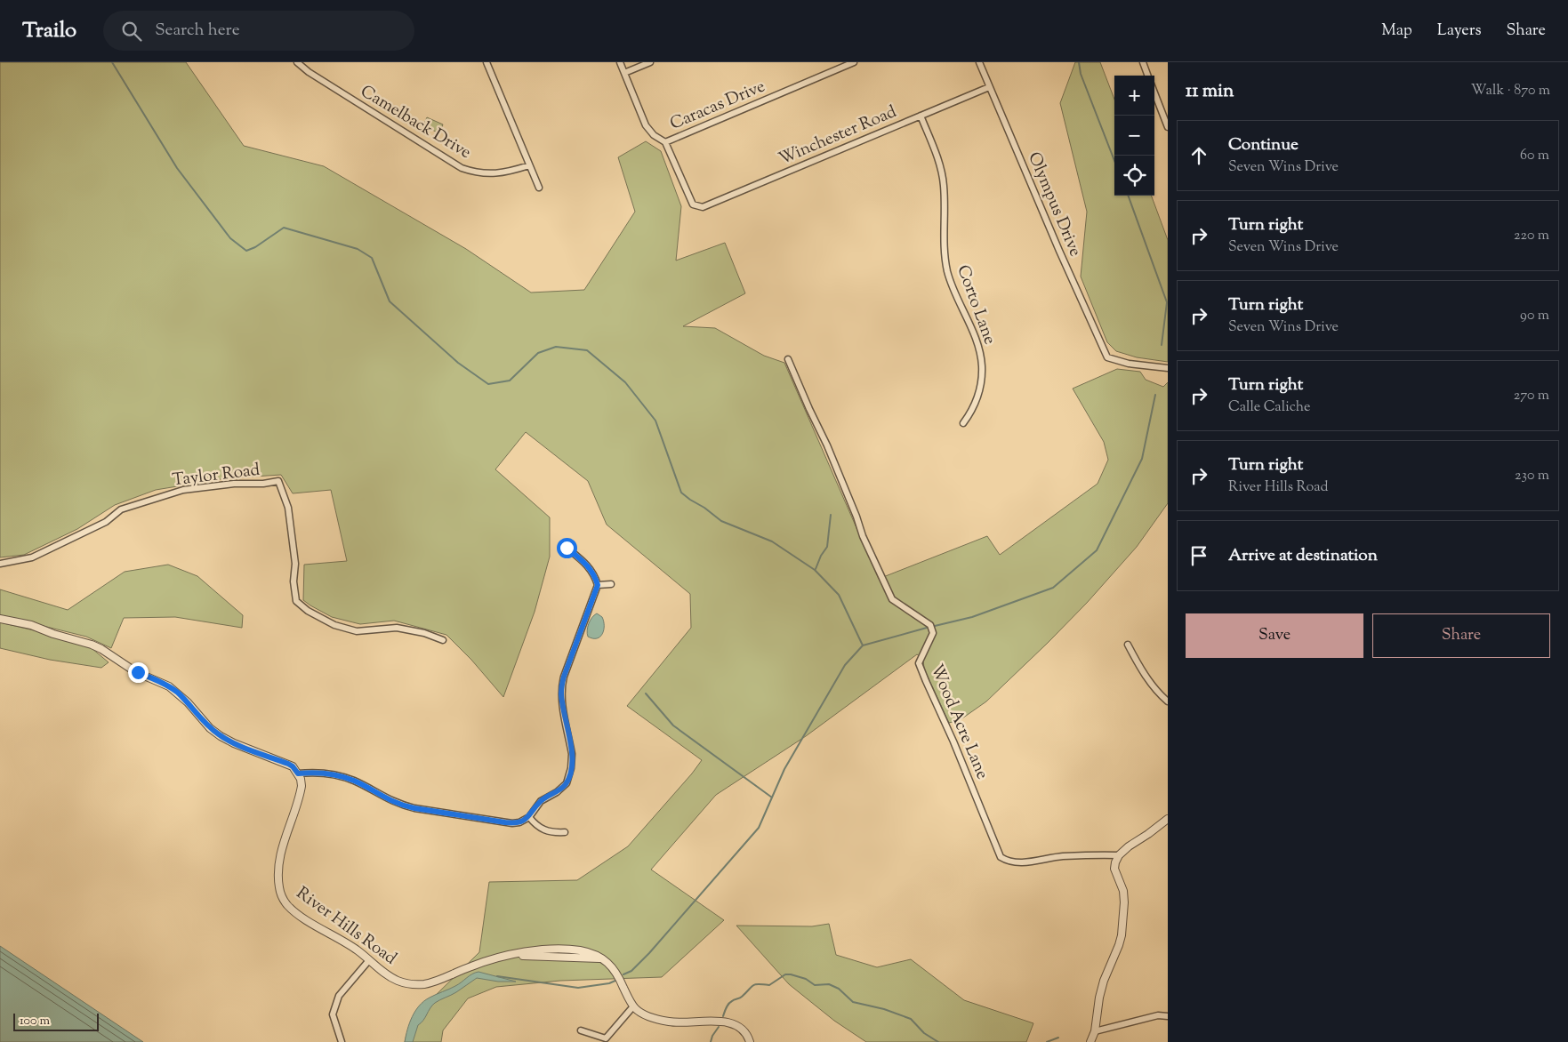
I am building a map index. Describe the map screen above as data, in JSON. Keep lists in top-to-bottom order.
{
  "streets": {
    "street": [
      "Caracas Drive",
      "Camelback Drive",
      "Winchester Road",
      "Olympus Drive",
      "Corto Lane",
      "Taylor Road",
      "Wood Acre Lane",
      "River Hills Road"
    ]
  },
  "crossings": [
    ["Caracas Drive", "Winchester Road"],
    ["Winchester Road", "Olympus Drive"],
    ["Winchester Road", "Corto Lane"]
  ],
  "scale_bar": "100 m",
  "page": {
    "header": "Trailo",
    "search": "Search here",
    "nav": ["Map", "Layers", "Share"],
    "heading": ["11 min", "Walk · 870 m"],
    "map_buttons": ["+", "−"],
    "list": [
      ["Continue", "Seven Wins Drive", "60 m"],
      ["Turn right", "Seven Wins Drive", "220 m"],
      ["Turn right", "Seven Wins Drive", "90 m"],
      ["Turn right", "Calle Caliche", "270 m"],
      ["Turn right", "River Hills Road", "230 m"],
      "Arrive at destination"
    ],
    "buttons": ["Save", "Share"],
    "scale": "100 m"
  }
}
